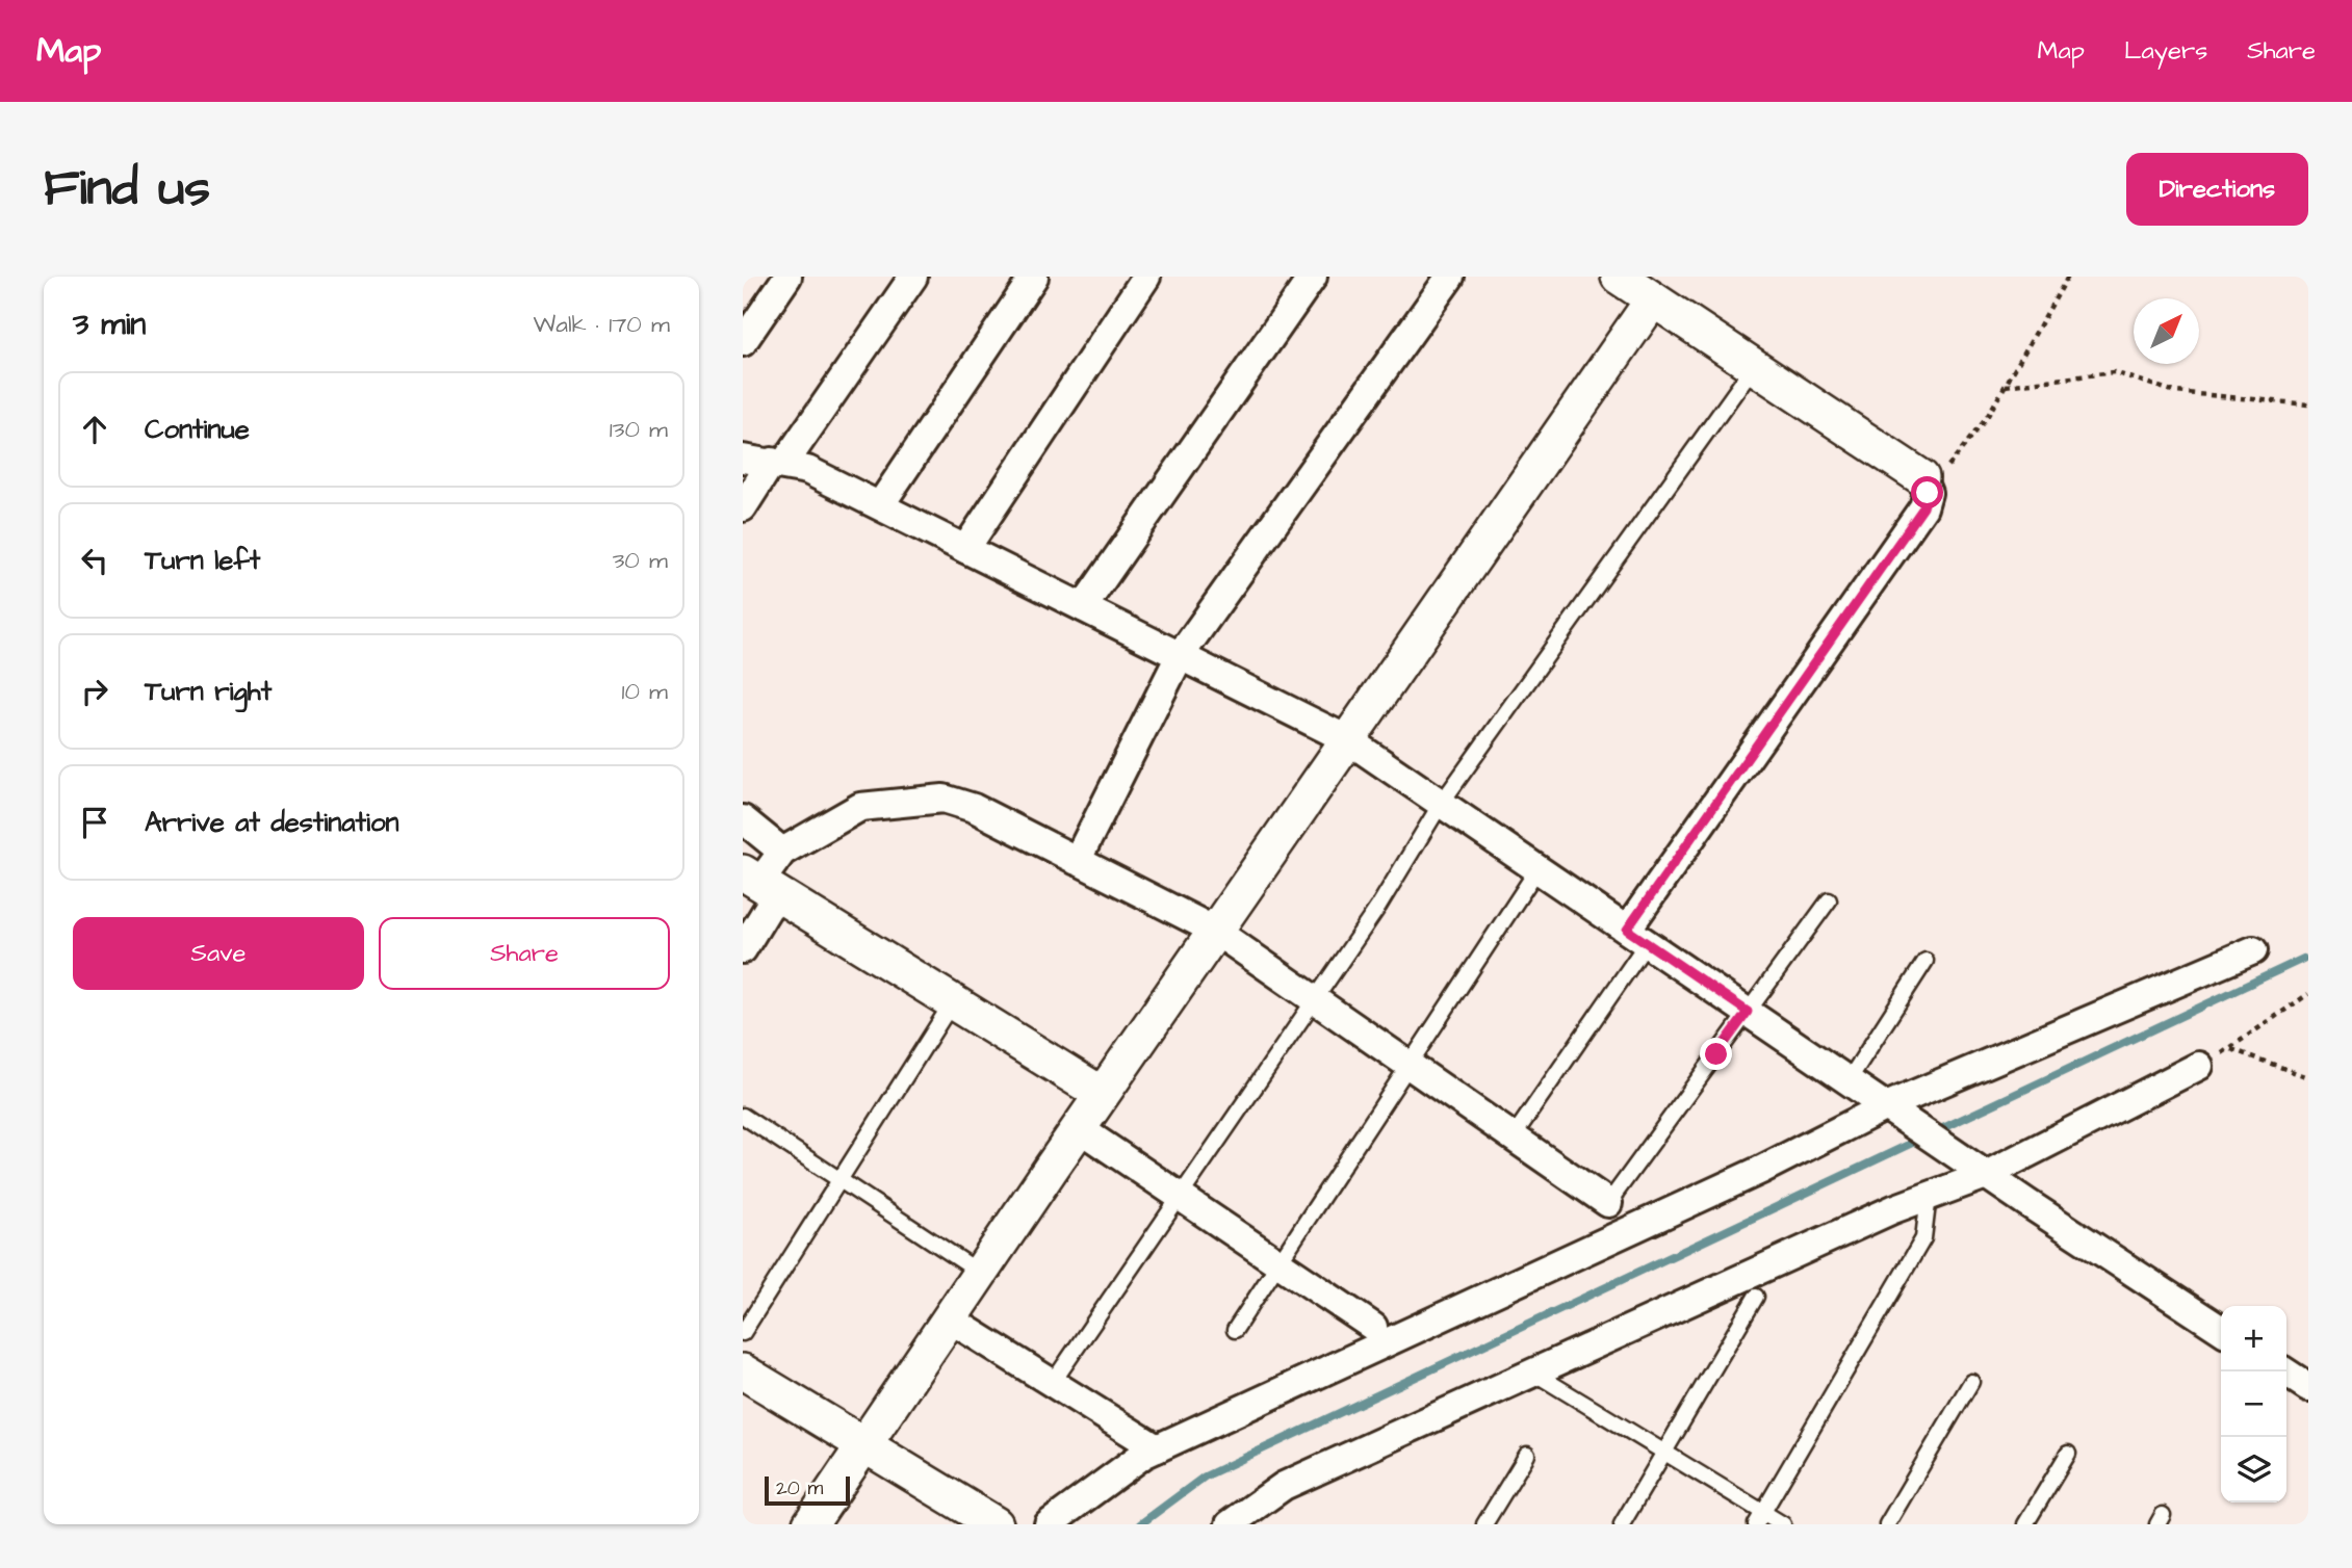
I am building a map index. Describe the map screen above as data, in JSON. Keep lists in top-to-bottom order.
{
  "scale_bar": "20 m",
  "north": "top right",
  "page": {
    "header": "Map",
    "nav": ["Map", "Layers", "Share"],
    "buttons": [
      "Directions",
      ["Save", "Share"]
    ],
    "title": "Find us",
    "heading": ["3 min", "Walk · 170 m"],
    "list": [
      ["Continue", "130 m"],
      ["Turn left", "30 m"],
      ["Turn right", "10 m"],
      "Arrive at destination"
    ],
    "map_buttons": ["+", "−"],
    "scale": "20 m"
  }
}
